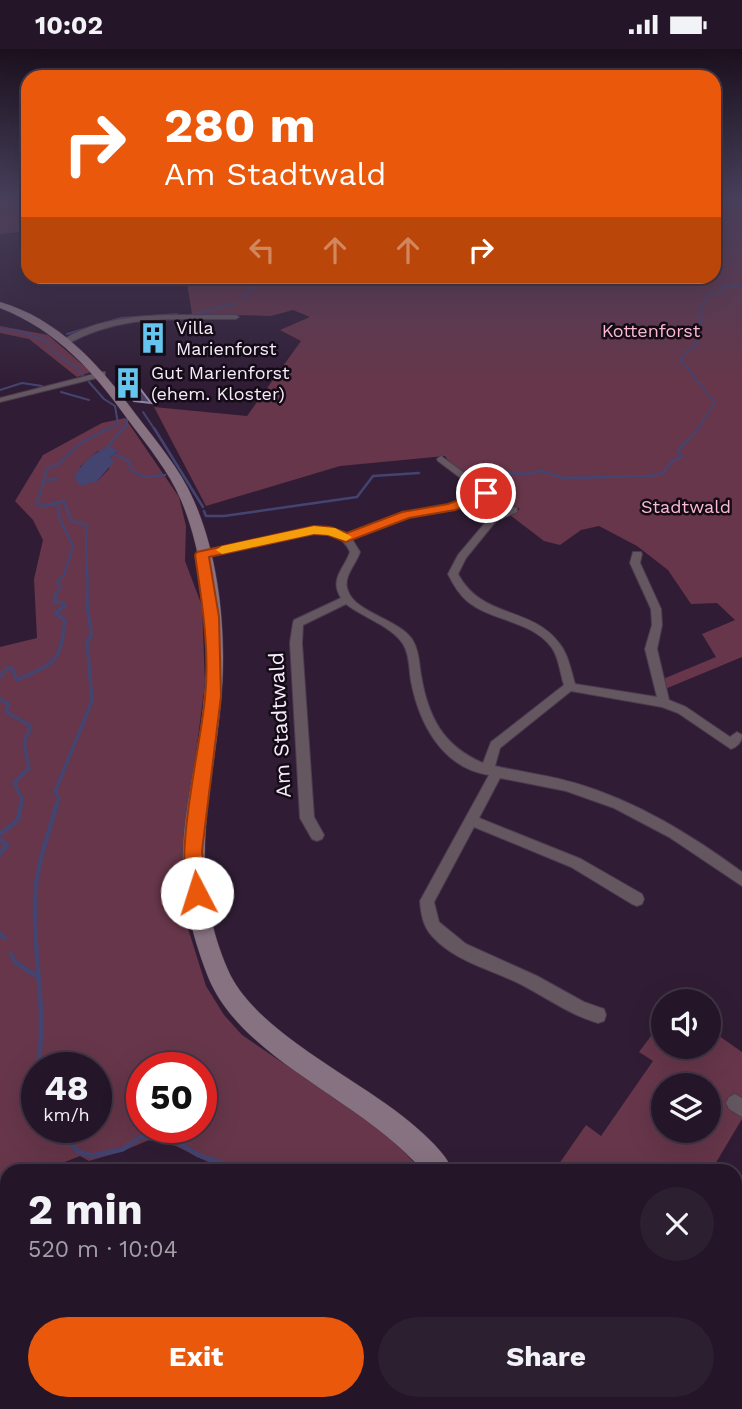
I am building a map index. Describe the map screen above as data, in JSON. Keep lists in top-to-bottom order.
{
  "streets": {
    "street": ["Am Stadtwald"]
  },
  "parks": ["Kottenforst", "Stadtwald"],
  "places": {
    "building": ["Villa Marienforst", "Gut Marienforst (ehem. Kloster)"]
  },
  "page": {
    "status": "10:02",
    "turn": ["280 m", "Am Stadtwald"],
    "speed": "48 km/h",
    "limit": "50",
    "heading": ["2 min", "520 m · 10:04"],
    "buttons": ["Exit", "Share"]
  }
}
